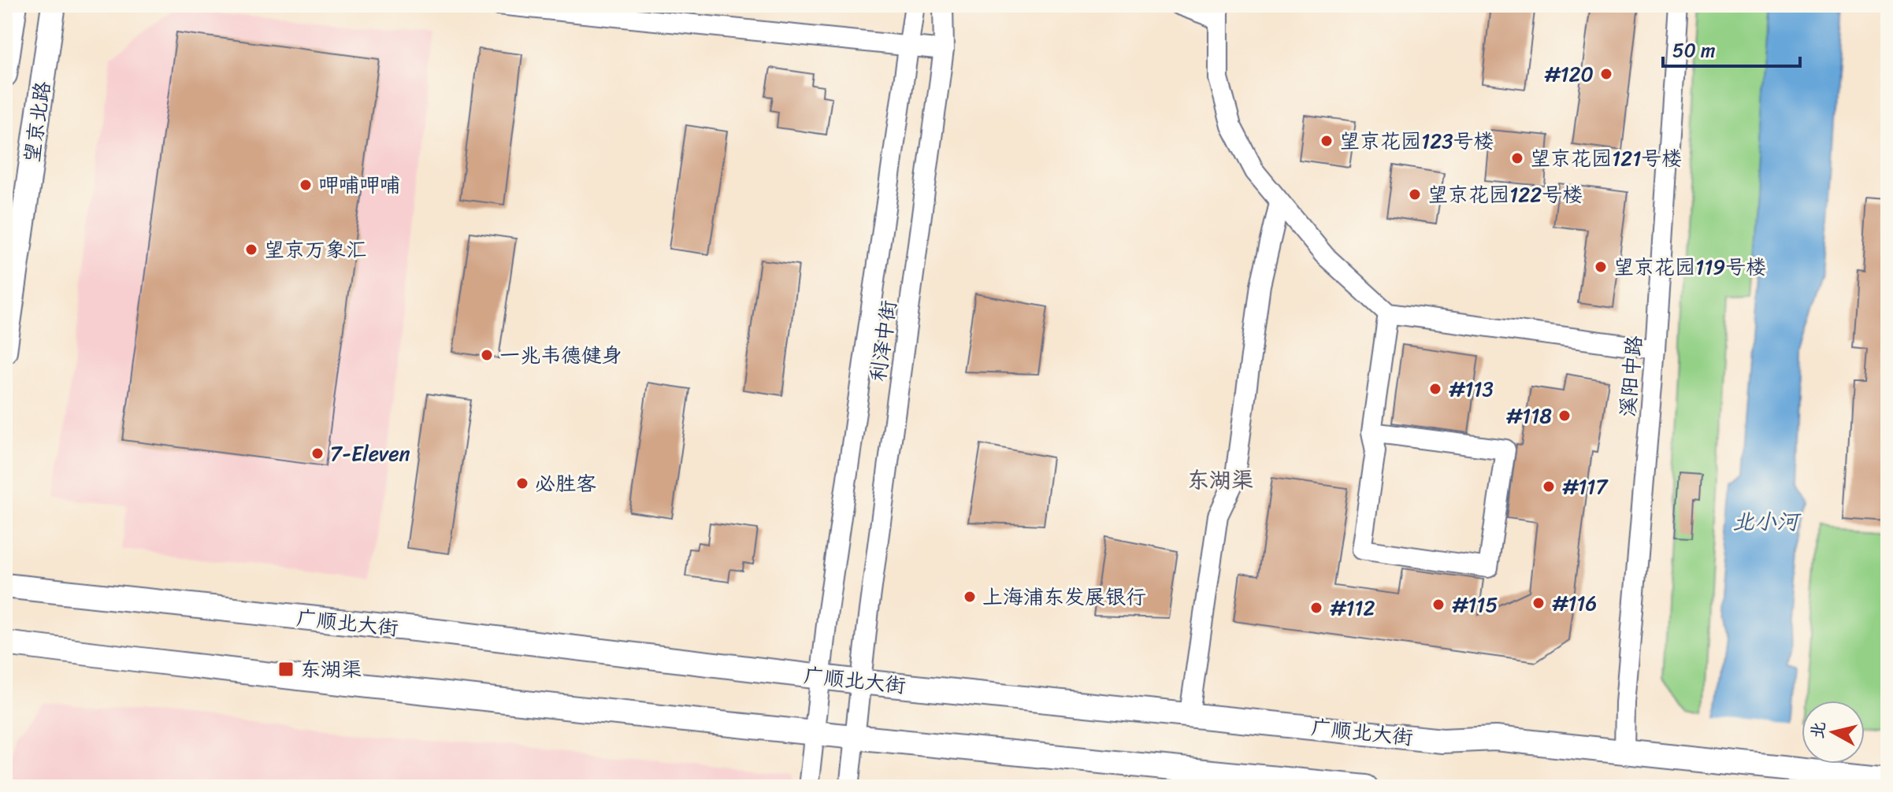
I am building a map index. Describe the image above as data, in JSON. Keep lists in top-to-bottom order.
{
  "streets": {
    "main road": ["望京北路", "广顺北大街"],
    "street": ["利泽中街", "溪阳中路"]
  },
  "crossings": [
    ["利泽中街", "广顺北大街"],
    ["溪阳中路", "广顺北大街"]
  ],
  "districts": ["东湖渠"],
  "water": ["北小河"],
  "places": {
    "other": [
      "#120",
      "望京花园123号楼",
      "望京花园121号楼",
      "呷哺呷哺",
      "望京花园122号楼",
      "望京万象汇",
      "望京花园119号楼",
      "一兆韦德健身",
      "#113",
      "#118",
      "7-Eleven",
      "必胜客",
      "#117",
      "上海浦东发展银行",
      "#116",
      "#115",
      "#112"
    ],
    "transit": ["东湖渠"]
  },
  "scale_bar": "50 m",
  "north": "left"
}
